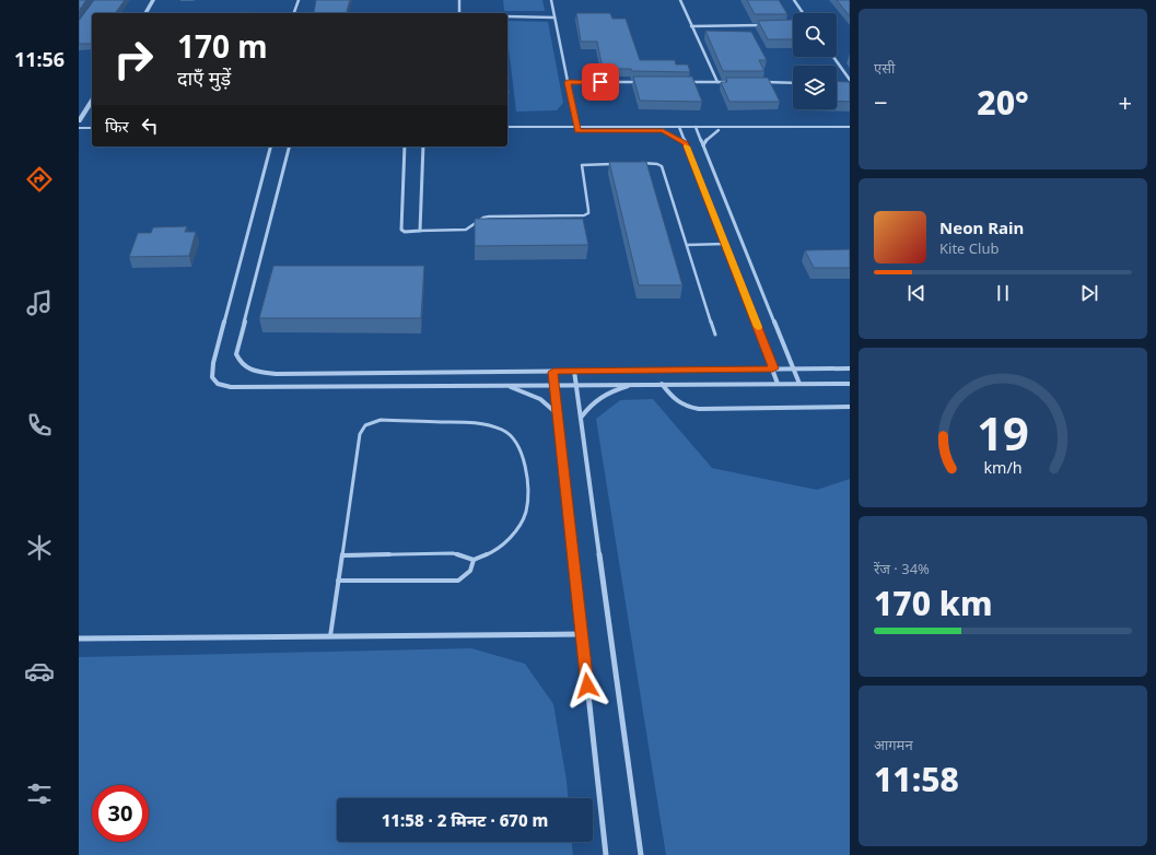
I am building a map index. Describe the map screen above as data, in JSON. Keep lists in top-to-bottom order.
{
  "page": {
    "tabs": "11:56",
    "tile": [
      "एसी",
      ["रेंज · 34%", "170 km"],
      ["आगमन", "11:58"]
    ],
    "turn": ["170 m", "दाएँ मुड़ें"],
    "heat": ["−", "20°", "+"],
    "then": "फिर",
    "song": ["Neon Rain", "Kite Club"],
    "limit": "30",
    "trip": "11:58 · 2 मिनट · 670 m",
    "gauge": ["19", "km/h"]
  }
}
